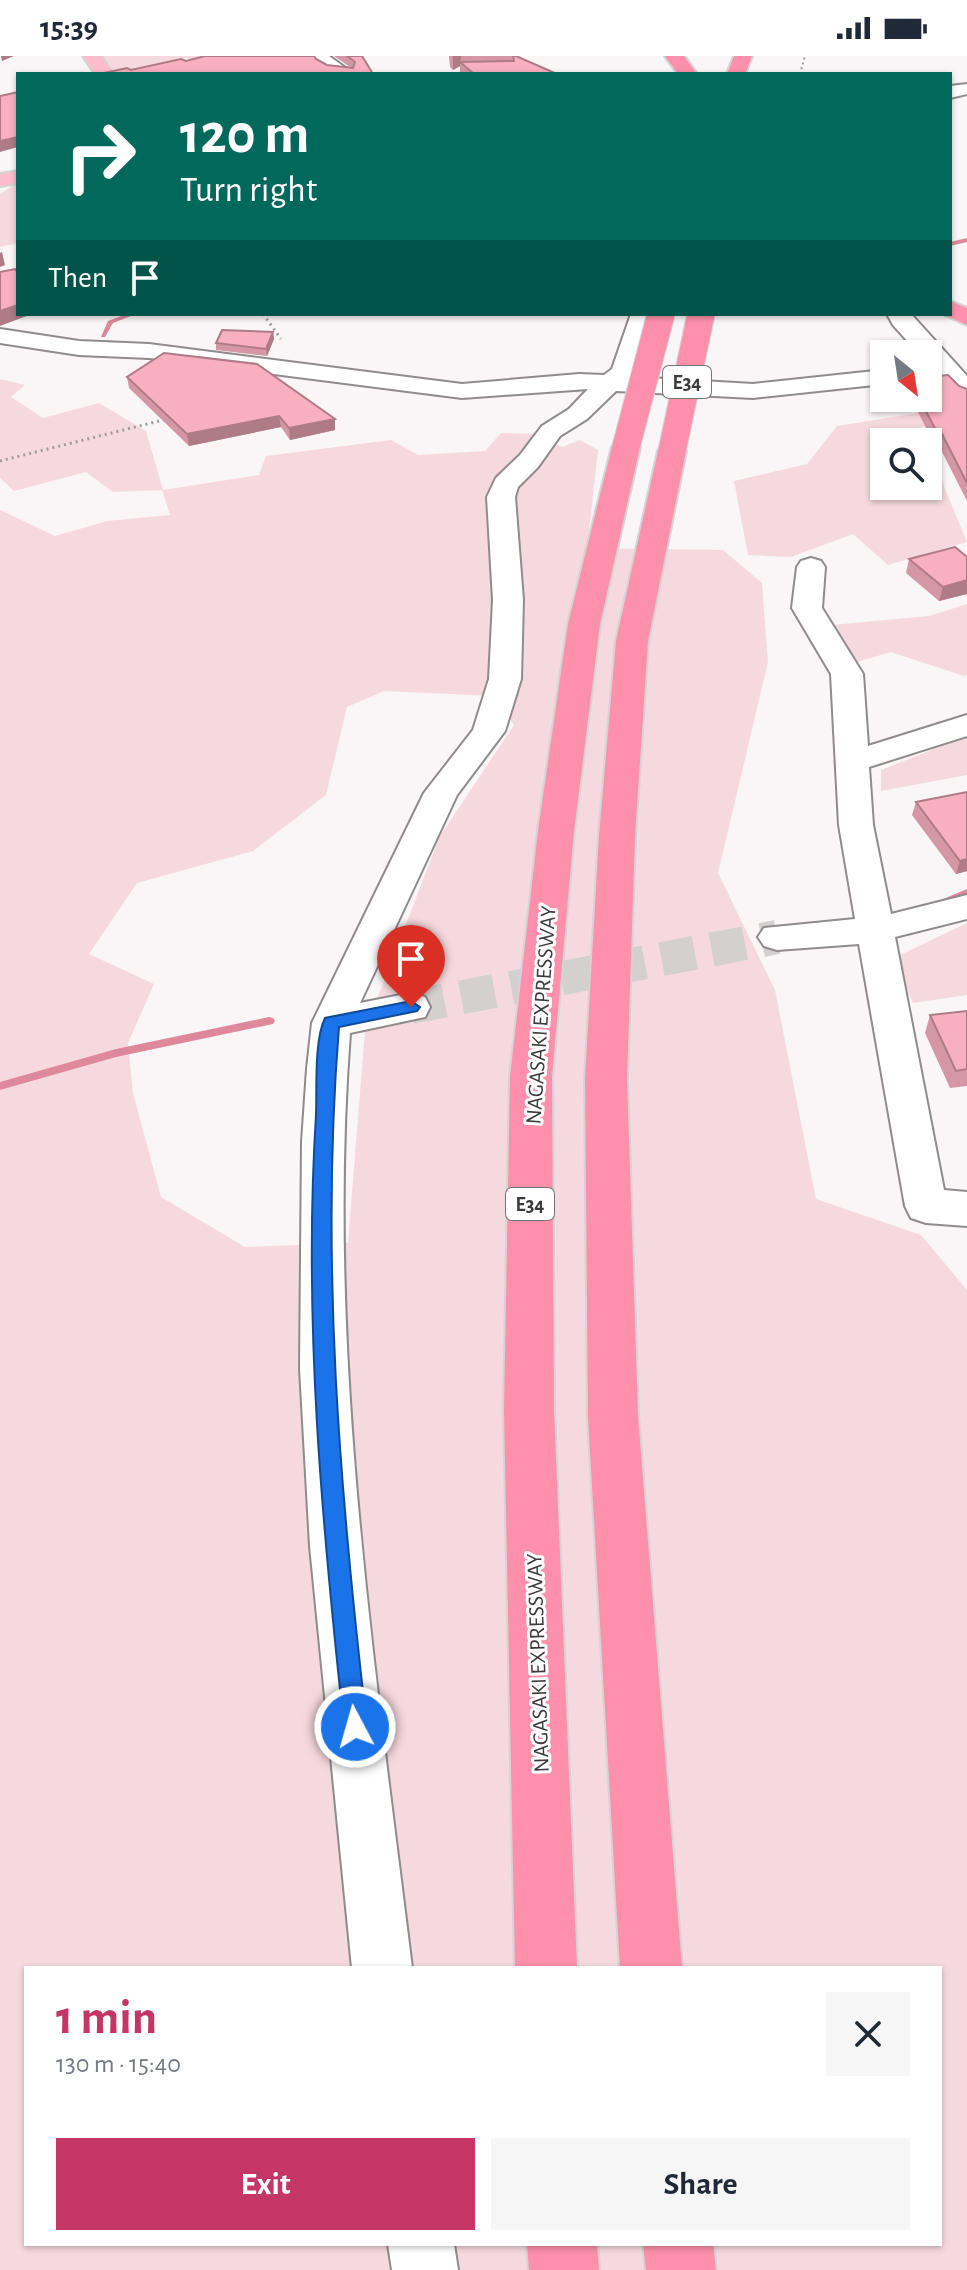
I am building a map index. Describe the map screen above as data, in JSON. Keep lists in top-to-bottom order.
{
  "streets": {
    "highway": ["E34", "NAGASAKI EXPRESSWAY"]
  },
  "north": "bottom right",
  "page": {
    "status": "15:39",
    "turn": ["120 m", "Turn right"],
    "then": "Then",
    "heading": ["1 min", "130 m · 15:40"],
    "buttons": ["Exit", "Share"]
  }
}
